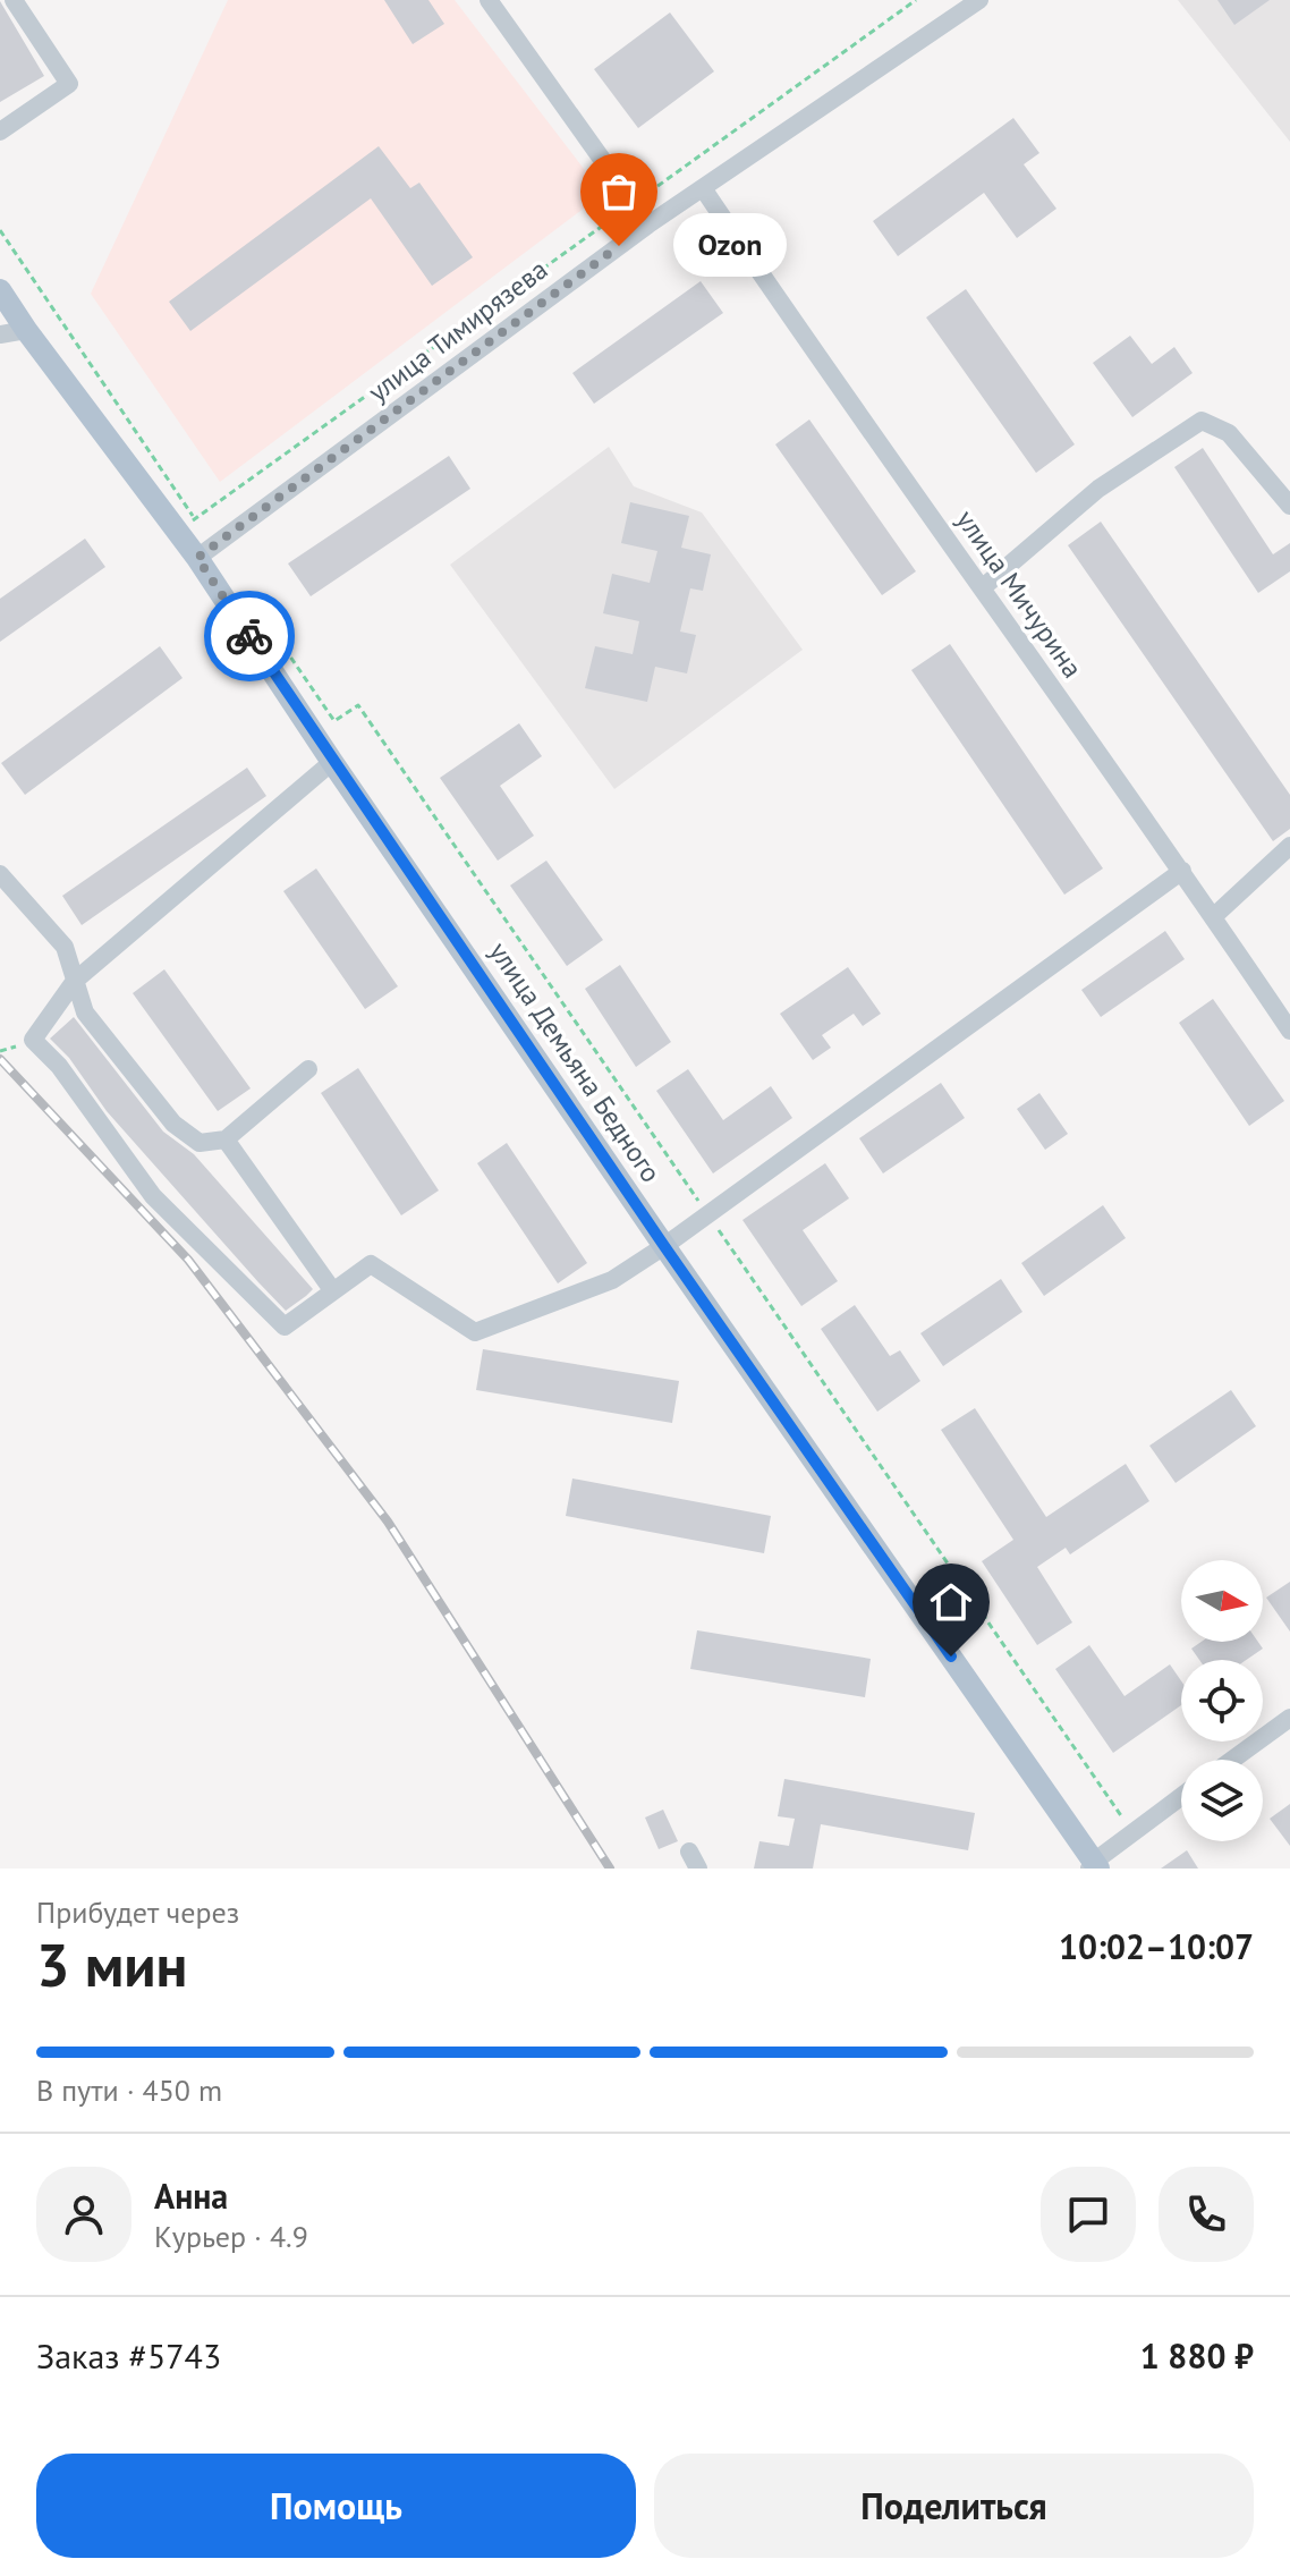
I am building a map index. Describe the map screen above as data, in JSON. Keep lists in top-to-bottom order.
{
  "streets": {
    "main road": ["улица Демьяна Бедного"],
    "street": ["улица Тимирязева", "улица Мичурина"]
  },
  "crossings": [
    ["улица Тимирязева", "улица Мичурина"],
    ["улица Тимирязева", "улица Демьяна Бедного"]
  ],
  "places": ["Ozon"],
  "north": "right",
  "page": {
    "bubble": "Ozon",
    "heading": ["3 мин", "Прибудет через", "10:02–10:07"],
    "panel": [
      "Анна",
      "Курьер · 4.9",
      "Заказ #5743",
      "1 880 ₽"
    ],
    "bar": "В пути · 450 m",
    "buttons": ["Помощь", "Поделиться"]
  }
}
